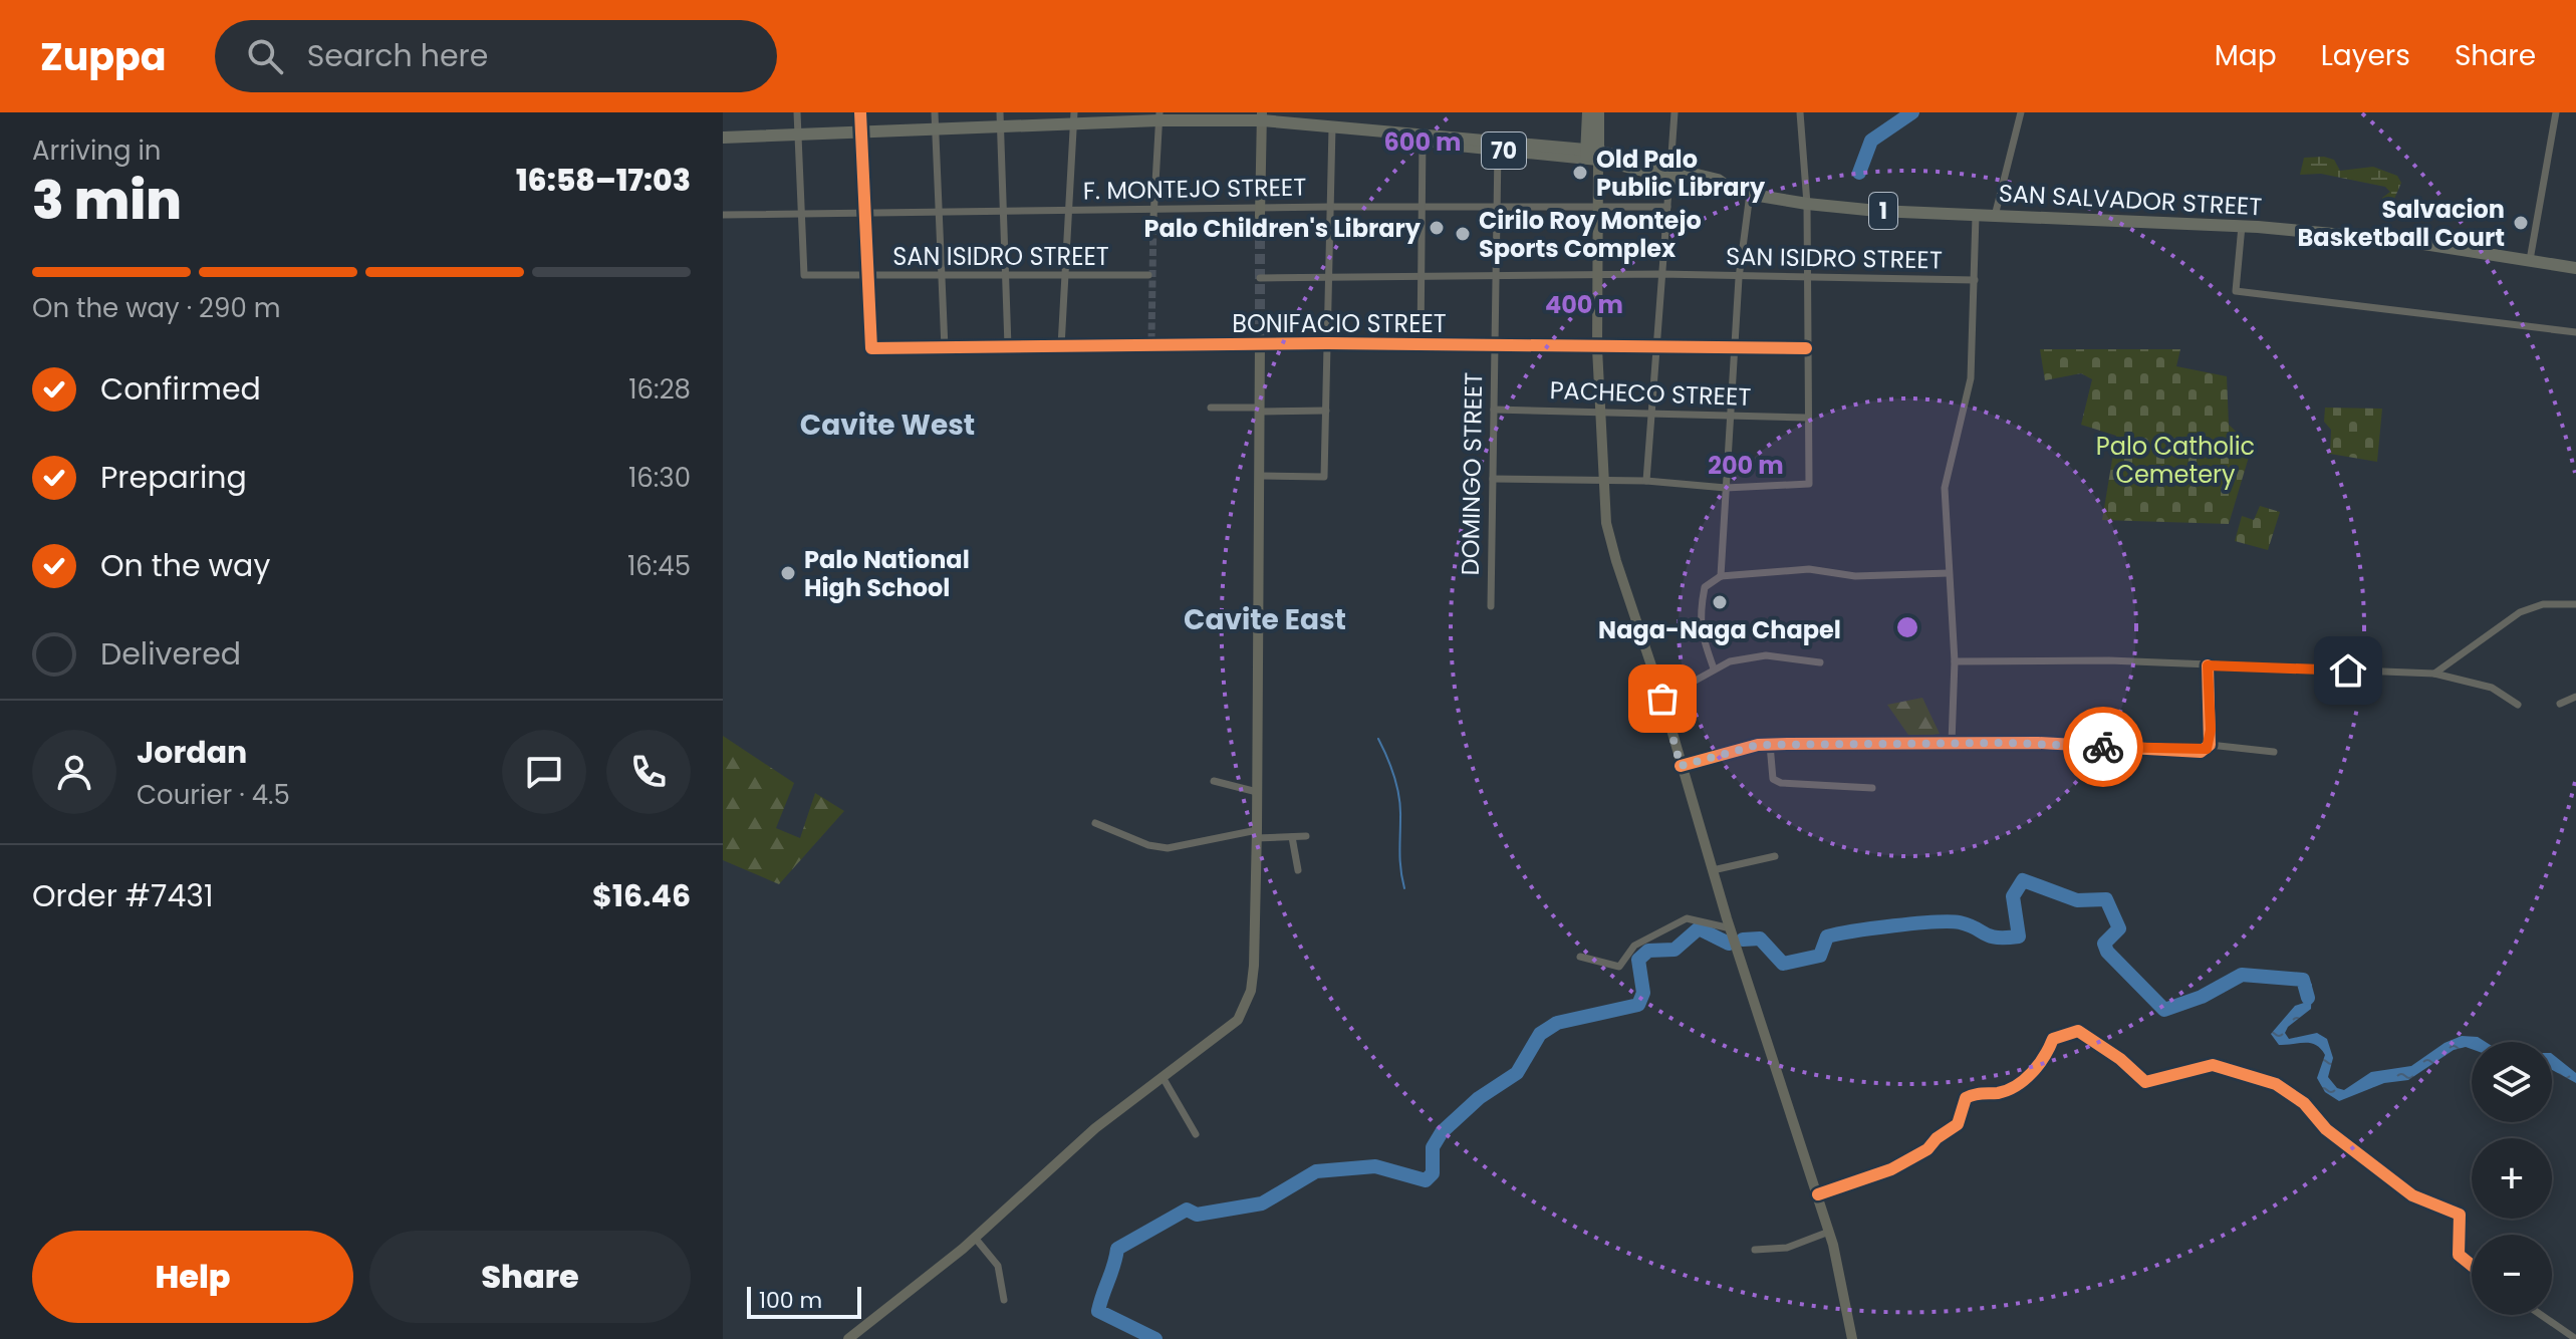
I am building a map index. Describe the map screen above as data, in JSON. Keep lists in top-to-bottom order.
{
  "streets": {
    "highway": ["70", "SAN SALVADOR STREET", "1"],
    "street": [
      "F. MONTEJO STREET",
      "SAN ISIDRO STREET",
      "BONIFACIO STREET",
      "PACHECO STREET",
      "DOMINGO STREET"
    ]
  },
  "crossings": [
    ["F. MONTEJO STREET", "SAN ISIDRO STREET"],
    ["F. MONTEJO STREET", "DOMINGO STREET"],
    ["SAN SALVADOR STREET", "DOMINGO STREET"],
    ["SAN ISIDRO STREET", "BONIFACIO STREET"],
    ["SAN ISIDRO STREET", "DOMINGO STREET"],
    ["BONIFACIO STREET", "DOMINGO STREET"],
    ["PACHECO STREET", "DOMINGO STREET"]
  ],
  "districts": ["Cavite West", "Cavite East"],
  "parks": ["Palo Catholic Cemetery"],
  "places": [
    "Old Palo Public Library",
    "Salvacion Basketball Court",
    "Palo Children's Library",
    "Cirilo Roy Montejo Sports Complex",
    "Palo National High School",
    "Naga-Naga Chapel"
  ],
  "scale_bar": "100 m",
  "page": {
    "header": "Zuppa",
    "search": "Search here",
    "nav": ["Map", "Layers", "Share"],
    "heading": ["3 min", "Arriving in", "16:58–17:03"],
    "panel": [
      "Jordan",
      "Courier · 4.5",
      "Order #7431",
      "$16.46"
    ],
    "bar": "On the way · 290 m",
    "list": [
      ["Confirmed", "16:28"],
      ["Preparing", "16:30"],
      ["On the way", "16:45"],
      "Delivered"
    ],
    "map_buttons": ["+", "−"],
    "buttons": ["Help", "Share"],
    "scale": "100 m"
  },
  "rings": ["600 m", "400 m", "200 m"]
}
